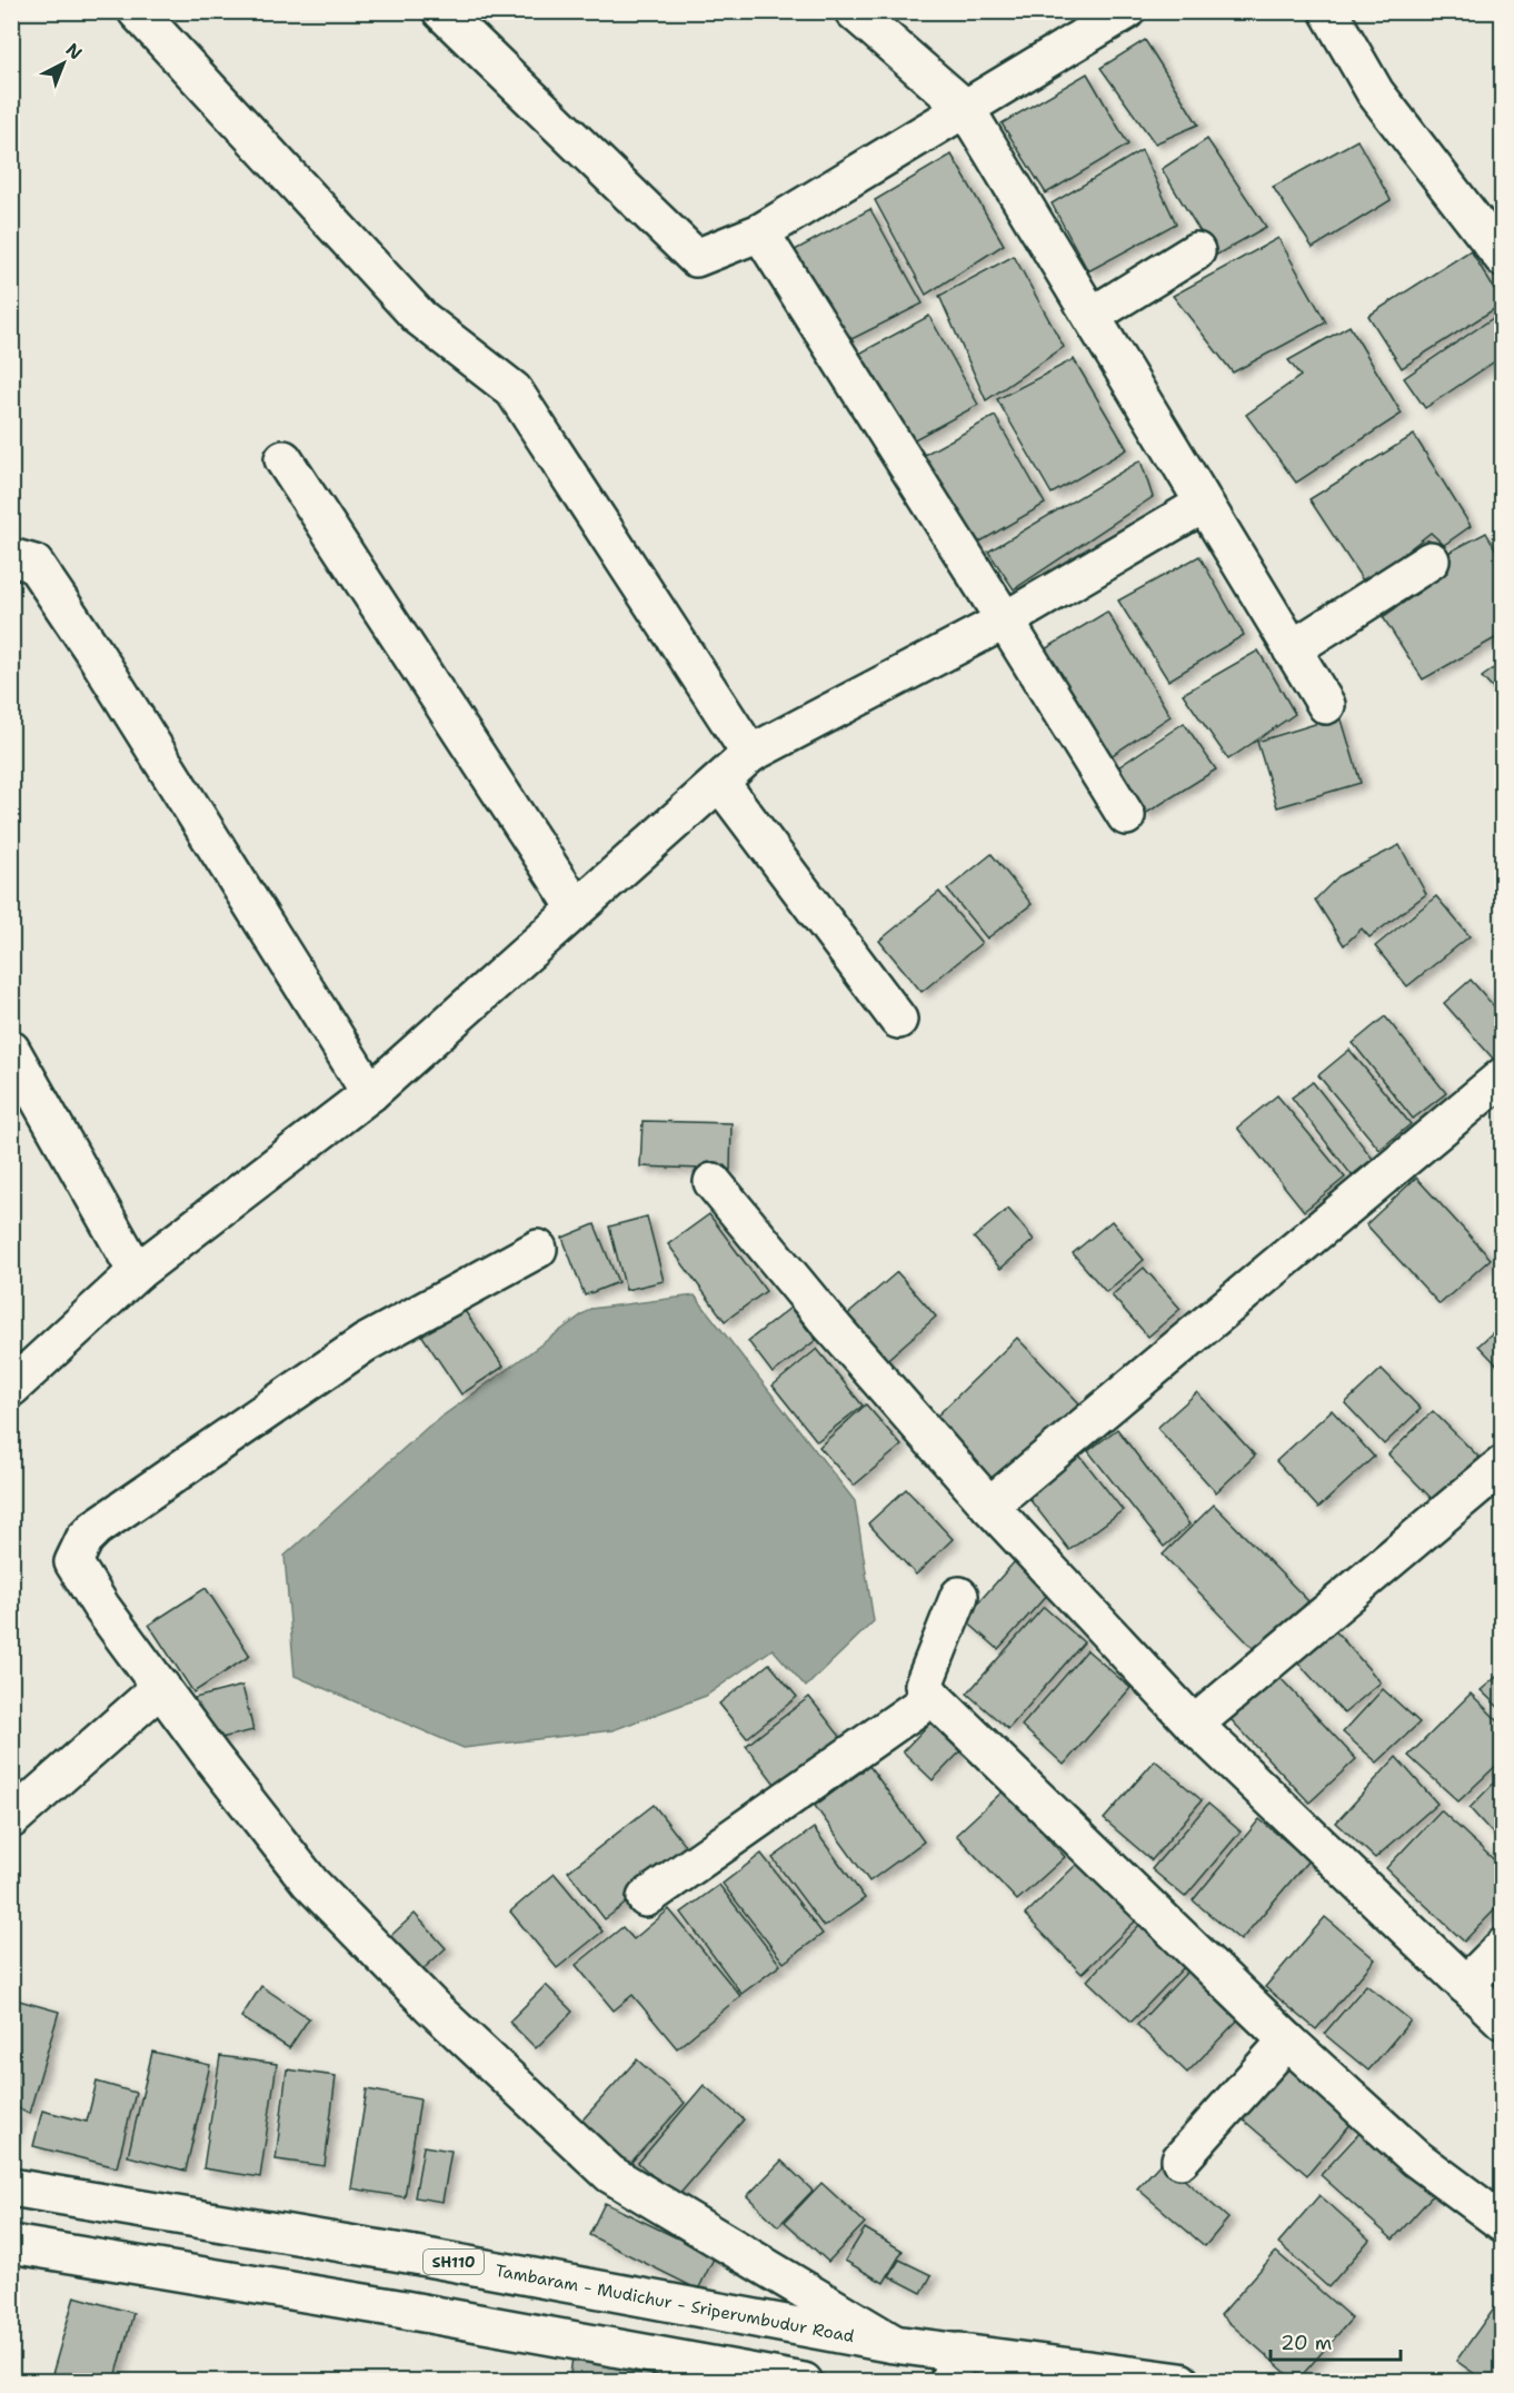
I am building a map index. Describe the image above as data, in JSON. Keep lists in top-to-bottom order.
{
  "streets": {
    "street": ["SH110", "Tambaram - Mudichur - Sriperumbudur Road"]
  },
  "scale_bar": "20 m",
  "north": "top right"
}
